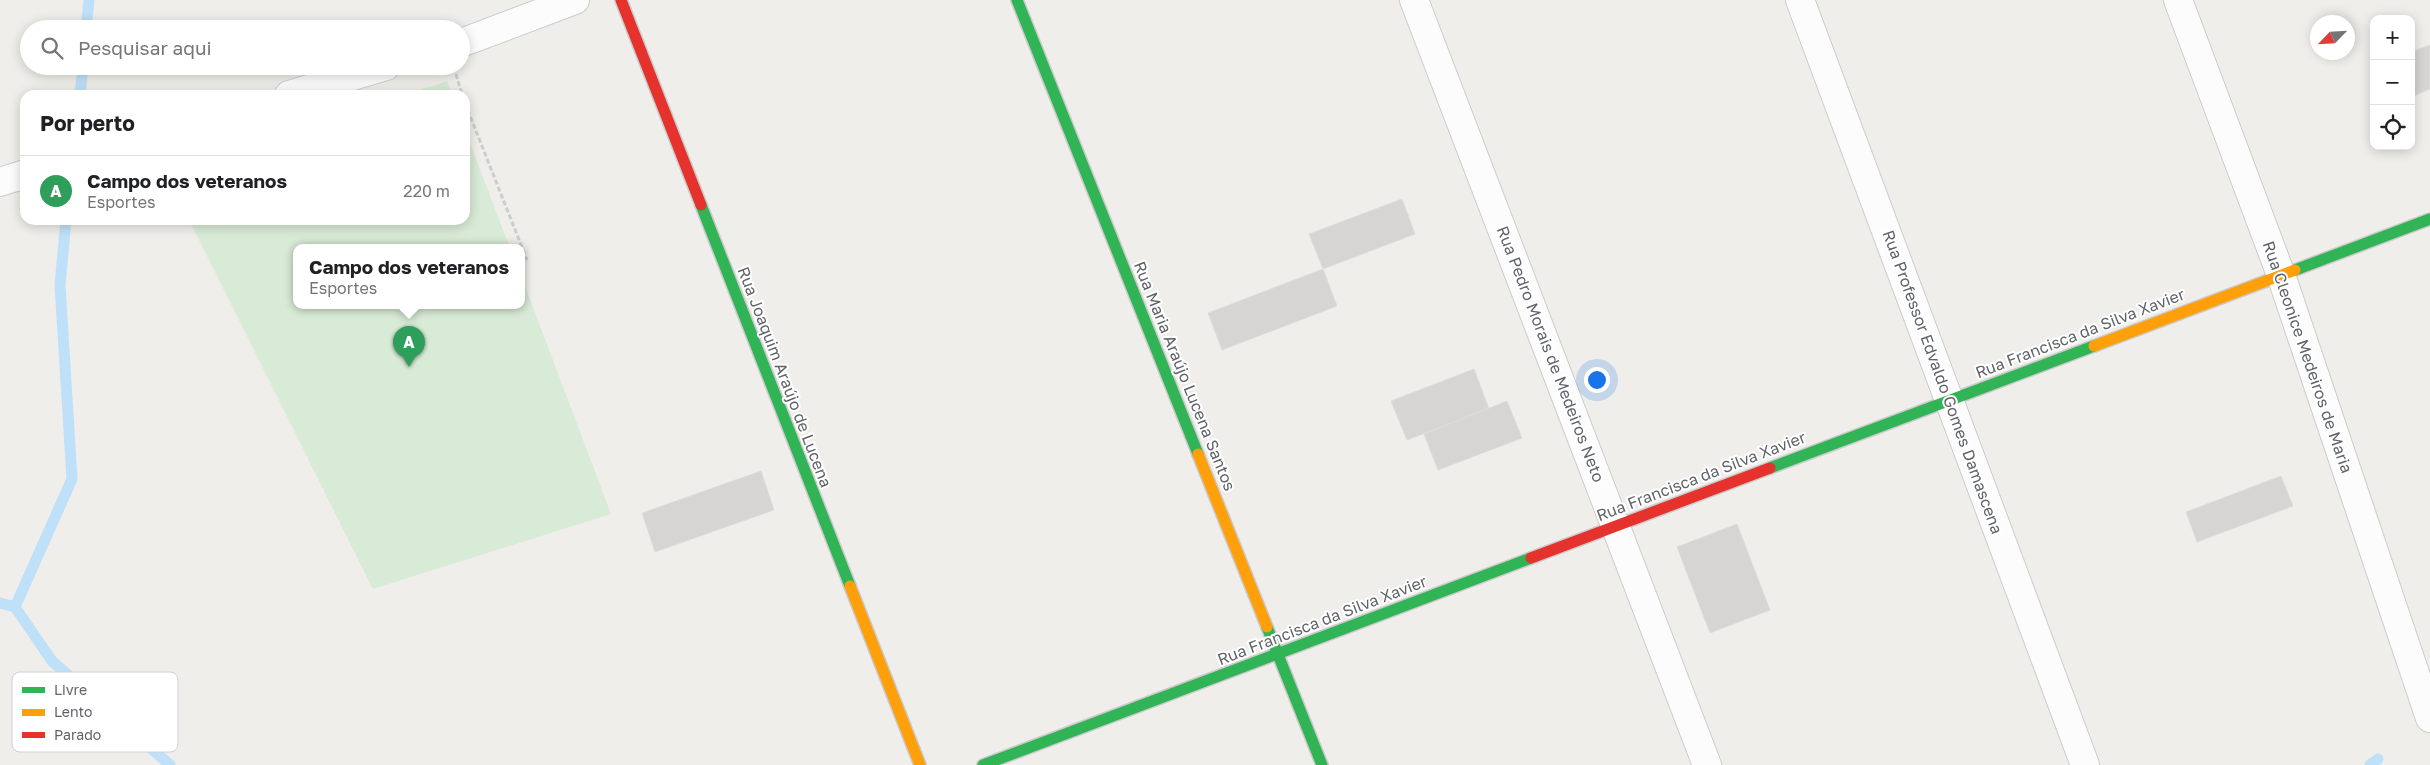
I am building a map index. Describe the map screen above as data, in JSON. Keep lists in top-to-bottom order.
{
  "streets": {
    "street": [
      "Rua Francisca da Silva Xavier",
      "Rua Pedro Morais de Medeiros Neto",
      "Rua Cleonice Medeiros de Maria",
      "Rua Maria Araújo Lucena Santos",
      "Rua Joaquim Araújo de Lucena",
      "Rua Professor Edvaldo Gomes Damascena"
    ]
  },
  "crossings": [
    ["Rua Francisca da Silva Xavier", "Rua Pedro Morais de Medeiros Neto"],
    ["Rua Francisca da Silva Xavier", "Rua Cleonice Medeiros de Maria"],
    ["Rua Francisca da Silva Xavier", "Rua Maria Araújo Lucena Santos"],
    ["Rua Francisca da Silva Xavier", "Rua Professor Edvaldo Gomes Damascena"]
  ],
  "legend": ["Livre", "Lento", "Parado"],
  "north": "bottom left",
  "page": {
    "map_buttons": ["+", "−"],
    "search": "Pesquisar aqui",
    "heading": "Por perto",
    "list": [
      {
        "mark": "A",
        "name": "Campo dos veteranos",
        "note": "Esportes",
        "value": "220 m"
      }
    ],
    "popup": ["Campo dos veteranos", "Esportes"],
    "pins": "A"
  }
}
